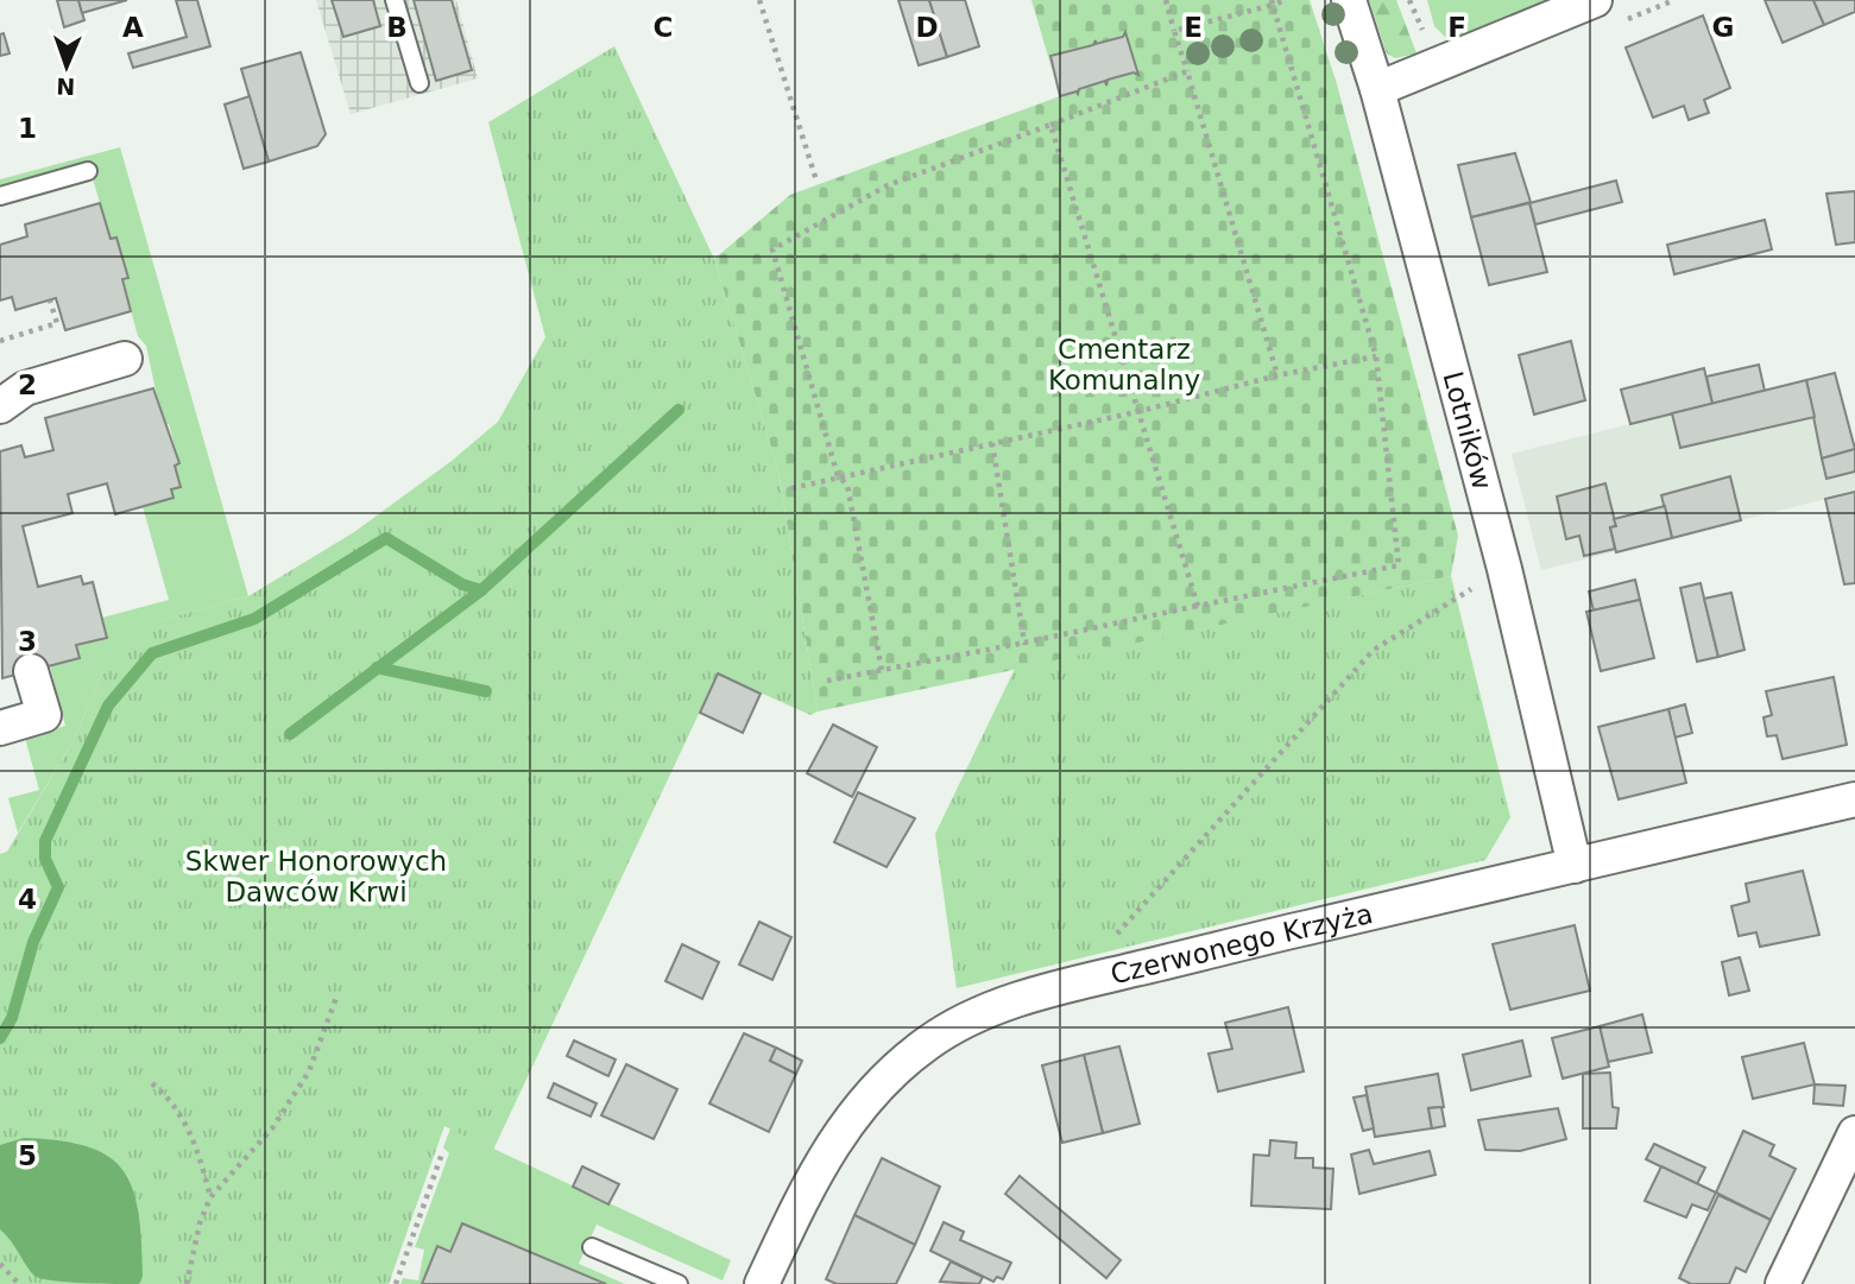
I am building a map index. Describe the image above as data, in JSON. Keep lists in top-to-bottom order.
{
  "streets": {
    "street": ["Lotników", "Czerwonego Krzyża"]
  },
  "crossings": [
    ["Lotników", "Czerwonego Krzyża"]
  ],
  "parks": ["Cmentarz Komunalny", "Skwer Honorowych Dawców Krwi"],
  "north": "bottom",
  "grid": {
    "columns": [
      "A",
      "B",
      "C",
      "D",
      "E",
      "F",
      "G"
    ],
    "rows": [
      "1",
      "2",
      "3",
      "4",
      "5"
    ]
  }
}
